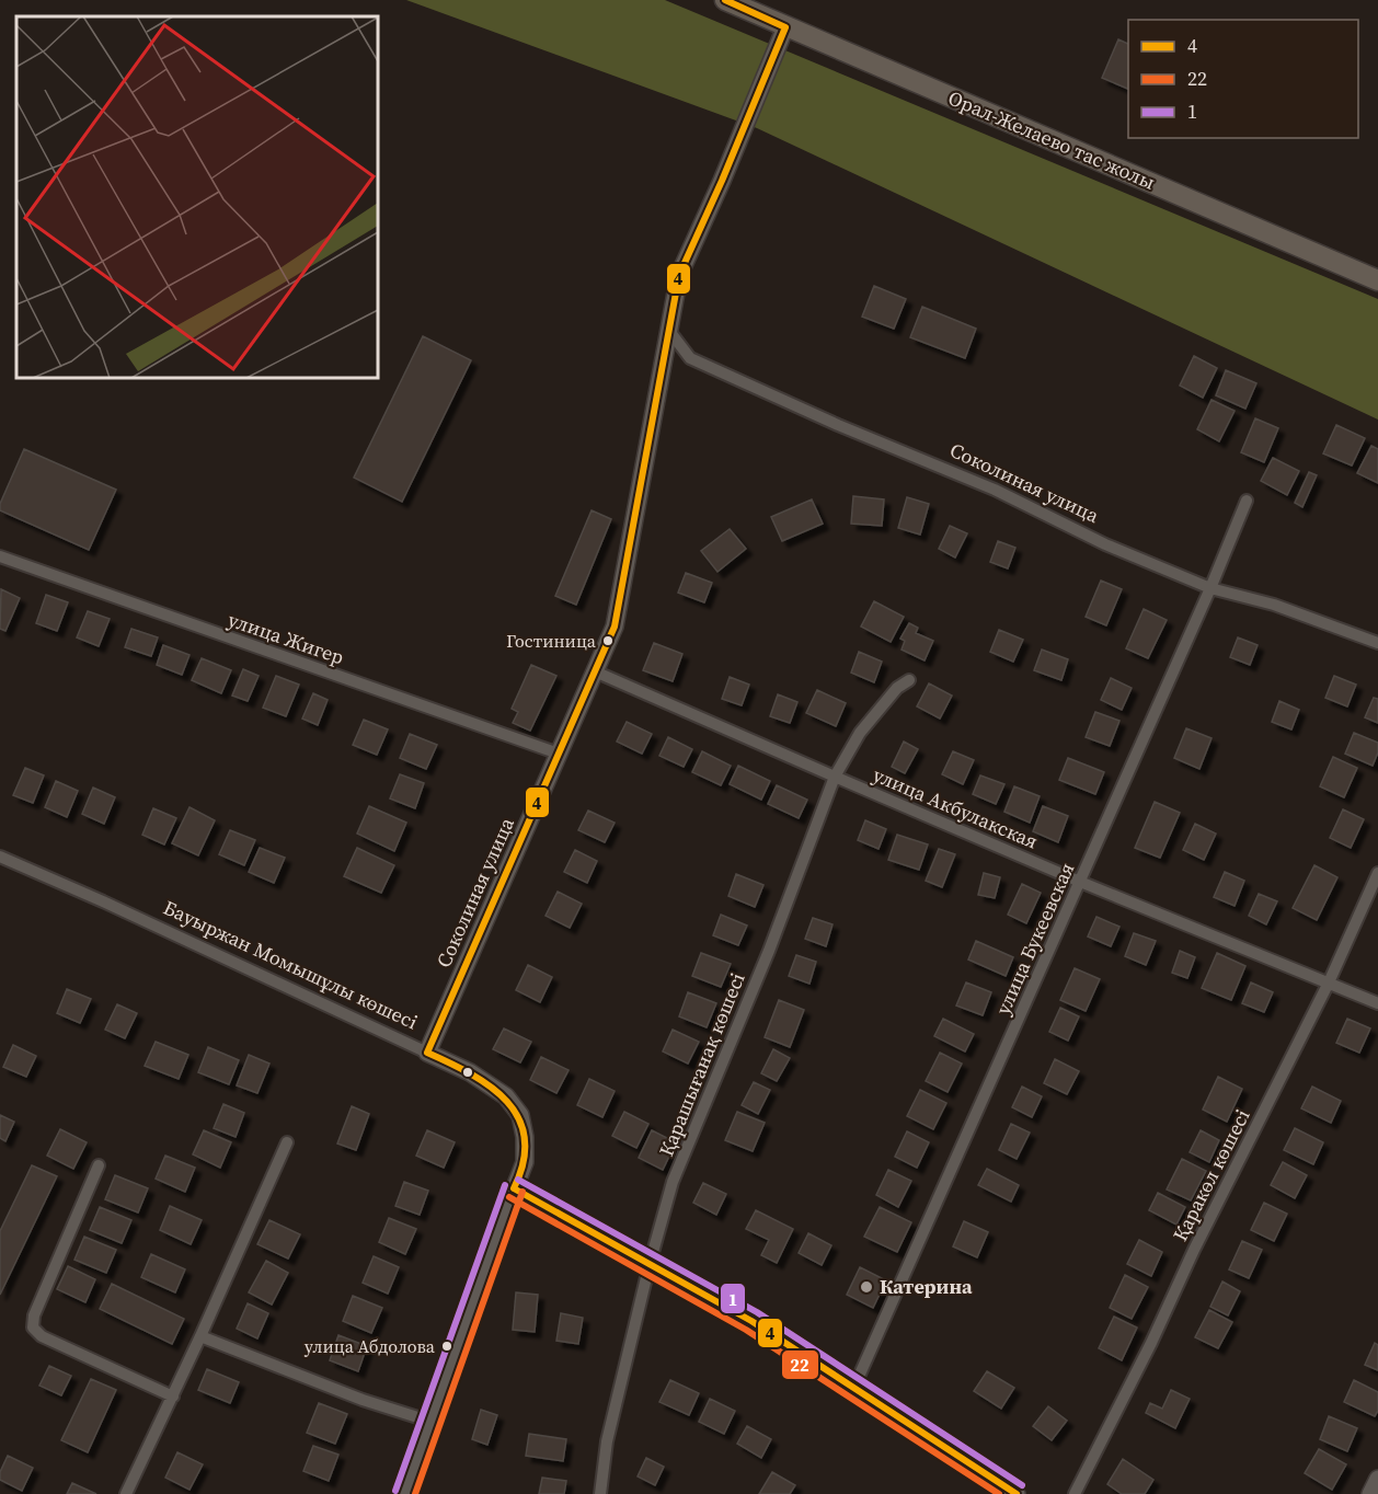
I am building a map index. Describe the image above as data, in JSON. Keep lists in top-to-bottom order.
{
  "streets": {
    "main road": ["Орал-Желаево тас жолы"],
    "street": [
      "Соколиная улица",
      "улица Жигер",
      "улица Акбулакская",
      "улица Букеевская",
      "Бауыржан Момышұлы көшесі",
      "Қарашығанақ көшесі",
      "Қаракөл көшесі"
    ]
  },
  "crossings": [
    ["Орал-Желаево тас жолы", "Соколиная улица"],
    ["Соколиная улица", "улица Жигер"],
    ["Соколиная улица", "улица Акбулакская"],
    ["Соколиная улица", "улица Букеевская"],
    ["Соколиная улица", "Бауыржан Момышұлы көшесі"],
    ["улица Акбулакская", "улица Букеевская"],
    ["улица Акбулакская", "Қарашығанақ көшесі"],
    ["улица Акбулакская", "Қаракөл көшесі"]
  ],
  "places": ["Гостиница", "Катерина", "улица Абдолова"],
  "lines": ["transit line 4", "transit line 1", "transit line 22"],
  "legend": ["4", "22", "1"]
}
